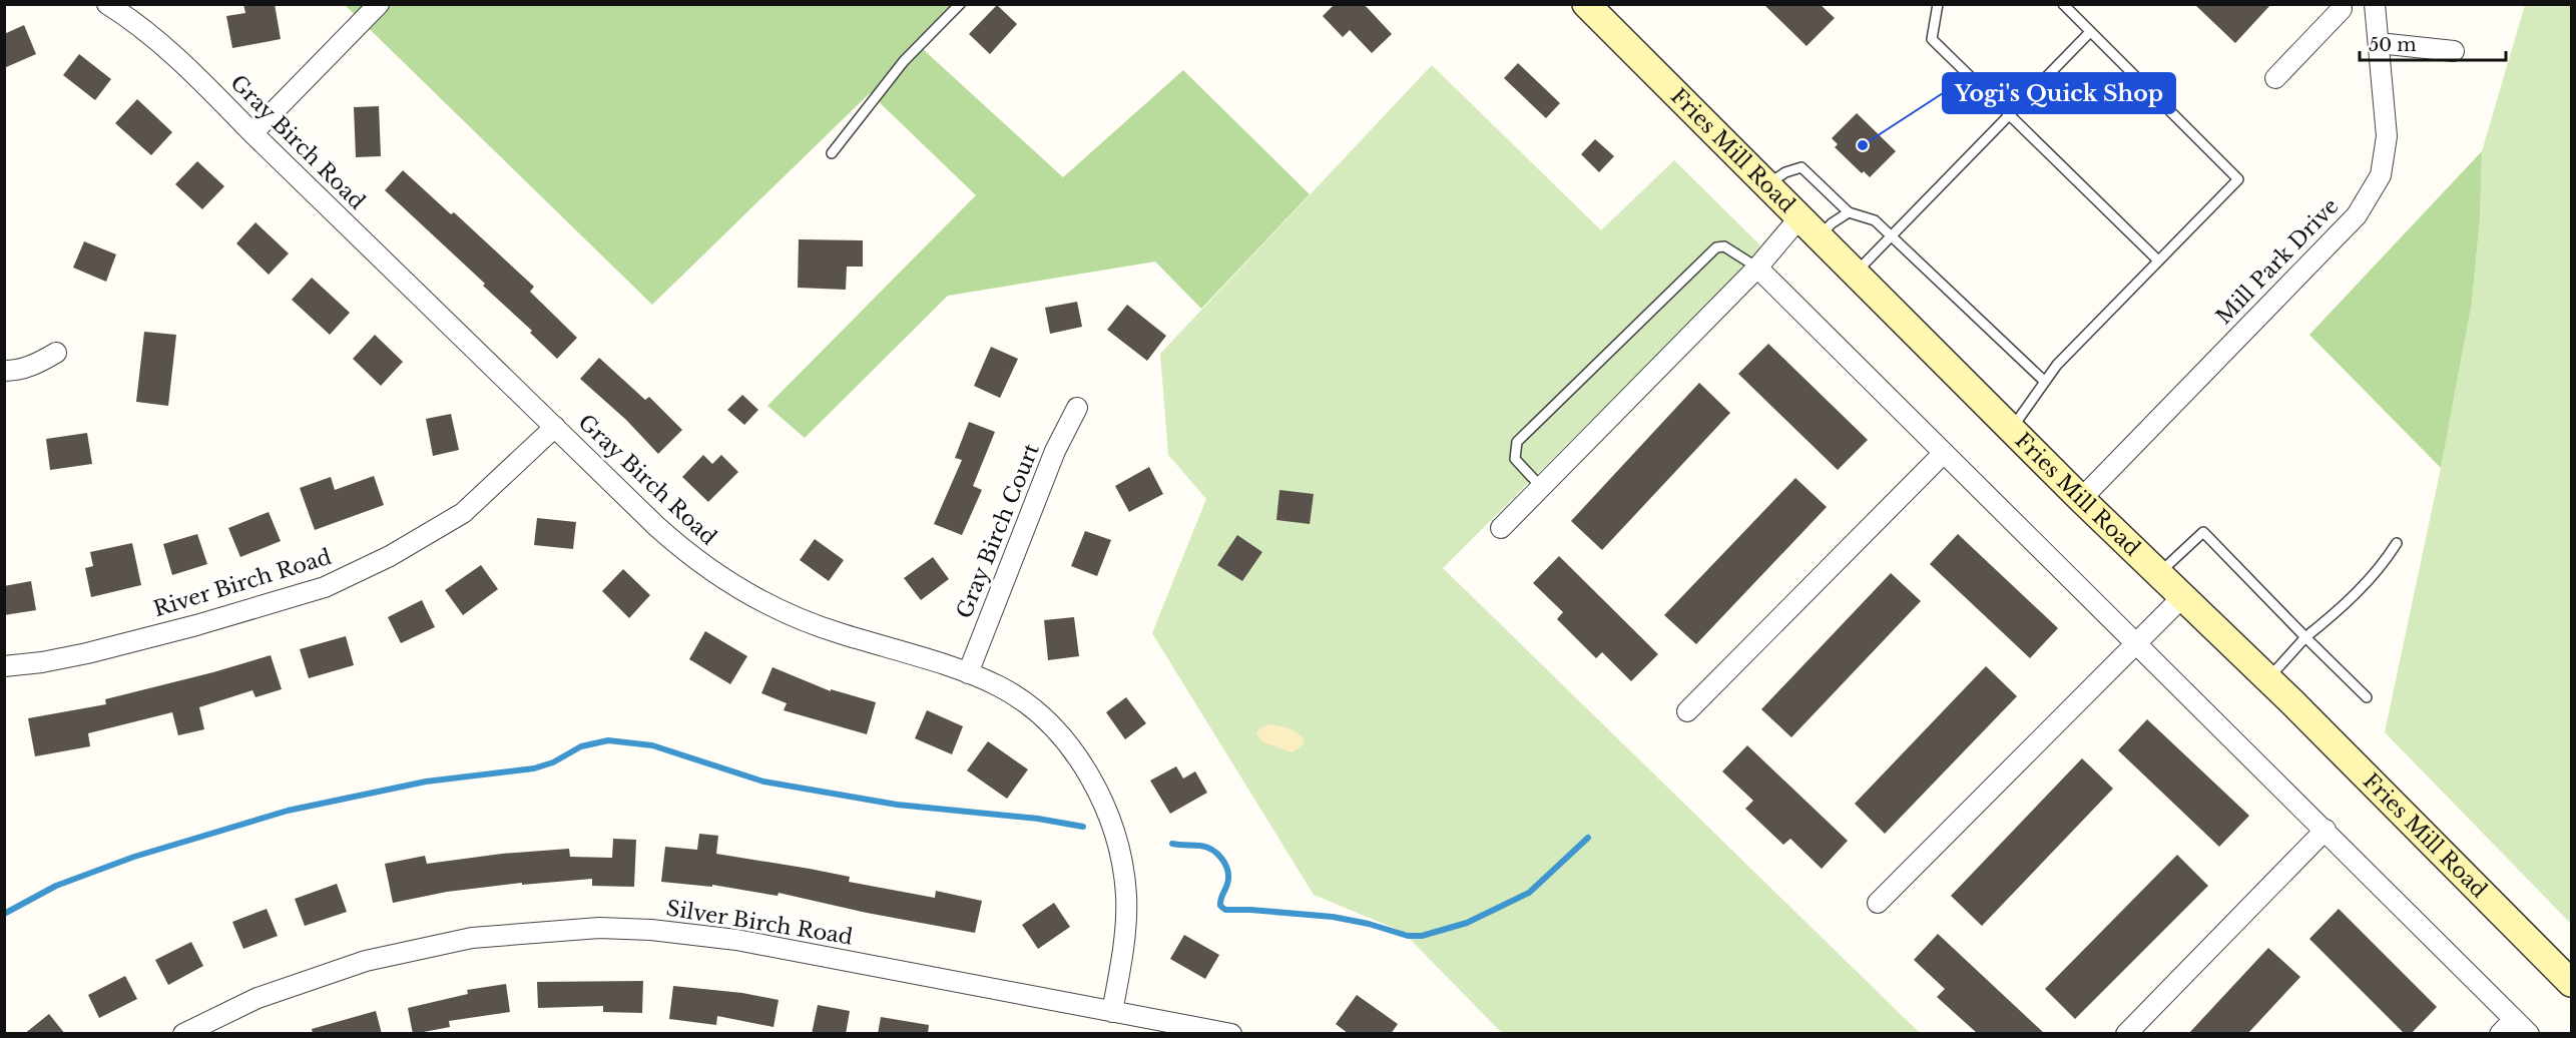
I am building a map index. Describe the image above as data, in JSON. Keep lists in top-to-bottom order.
{
  "streets": {
    "main road": ["Fries Mill Road"],
    "street": [
      "Gray Birch Road",
      "Mill Park Drive",
      "Gray Birch Court",
      "River Birch Road",
      "Silver Birch Road"
    ]
  },
  "crossings": [
    ["Gray Birch Road", "Gray Birch Court"],
    ["Gray Birch Road", "River Birch Road"],
    ["Gray Birch Road", "Silver Birch Road"],
    ["Fries Mill Road", "Mill Park Drive"]
  ],
  "places": ["Yogi's Quick Shop"],
  "scale_bar": "50 m"
}
